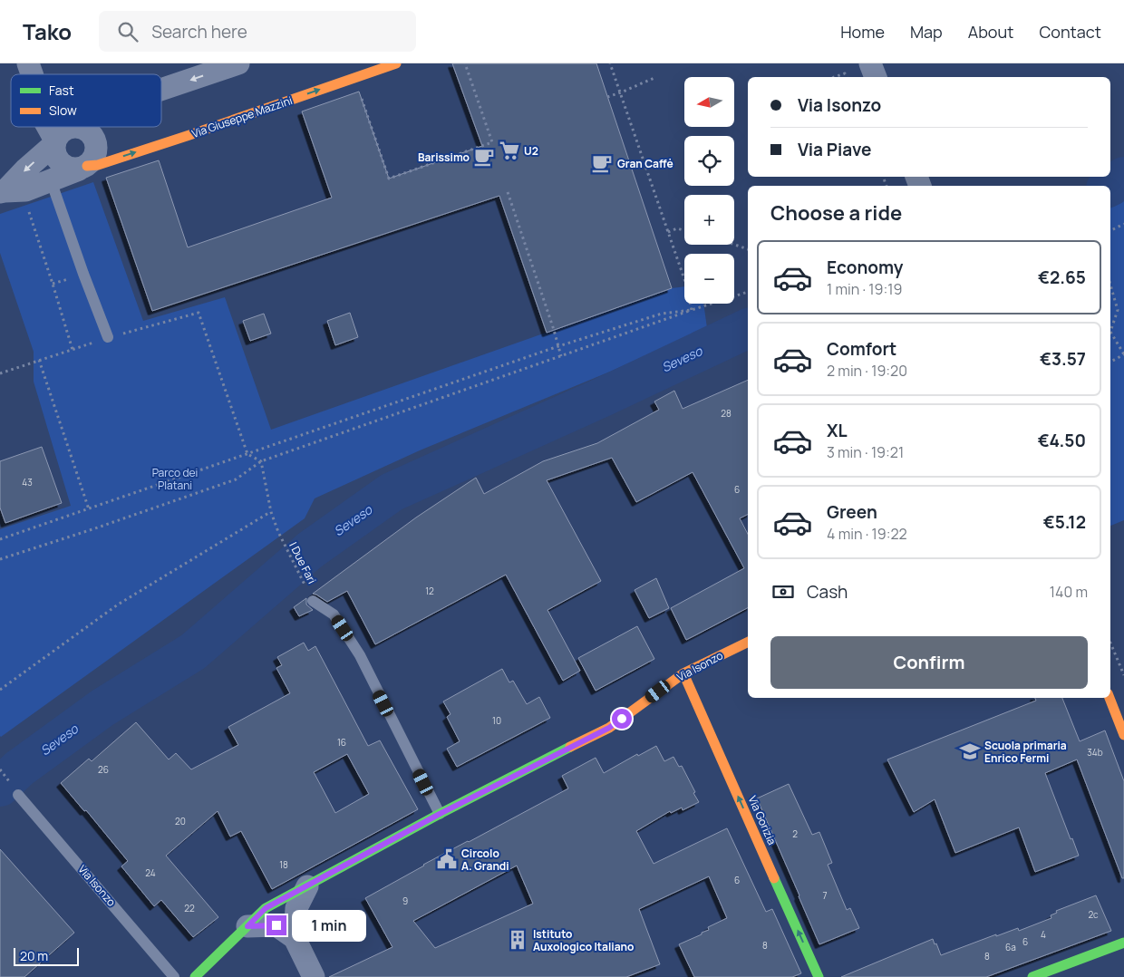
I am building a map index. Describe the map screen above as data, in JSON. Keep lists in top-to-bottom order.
{
  "streets": {
    "street": ["Via Giuseppe Mazzini", "Via Isonzo", "Via Gorizia"],
    "path": ["I Due Fari"]
  },
  "crossings": [
    ["Via Isonzo", "Via Gorizia"]
  ],
  "one_way": ["Via Gorizia"],
  "water": ["Seveso"],
  "parks": ["Parco dei Platani"],
  "places": {
    "supermarket": ["U2"],
    "cafe": ["Barissimo", "Gran Caffė"],
    "school or university": ["Scuola primaria Enrico Fermi"],
    "public building": ["Circolo A. Grandi"],
    "building": ["Istituto Auxologico Italiano"]
  },
  "house_numbers": [
    "28",
    "43",
    "6",
    "12",
    "10",
    "16",
    "34b",
    "26",
    "20",
    "2",
    "18",
    "24",
    "6",
    "7",
    "9",
    "22",
    "2c",
    "4",
    "6",
    "8",
    "6a",
    "8"
  ],
  "legend": ["Fast", "Slow"],
  "scale_bar": "20 m",
  "north": "left",
  "page": {
    "header": "Tako",
    "search": "Search here",
    "nav": [
      "Home",
      "Map",
      "About",
      "Contact"
    ],
    "map_buttons": ["+", "−"],
    "banner": ["Via Isonzo", "Via Piave"],
    "heading": "Choose a ride",
    "list": [
      {
        "name": "Economy",
        "note": "1 min · 19:19",
        "value": "€2.65"
      },
      {
        "name": "Comfort",
        "note": "2 min · 19:20",
        "value": "€3.57"
      },
      {
        "name": "XL",
        "note": "3 min · 19:21",
        "value": "€4.50"
      },
      {
        "name": "Green",
        "note": "4 min · 19:22",
        "value": "€5.12"
      }
    ],
    "pay": ["Cash", "140 m"],
    "buttons": "Confirm",
    "bubble": "1 min",
    "scale": "20 m"
  }
}
